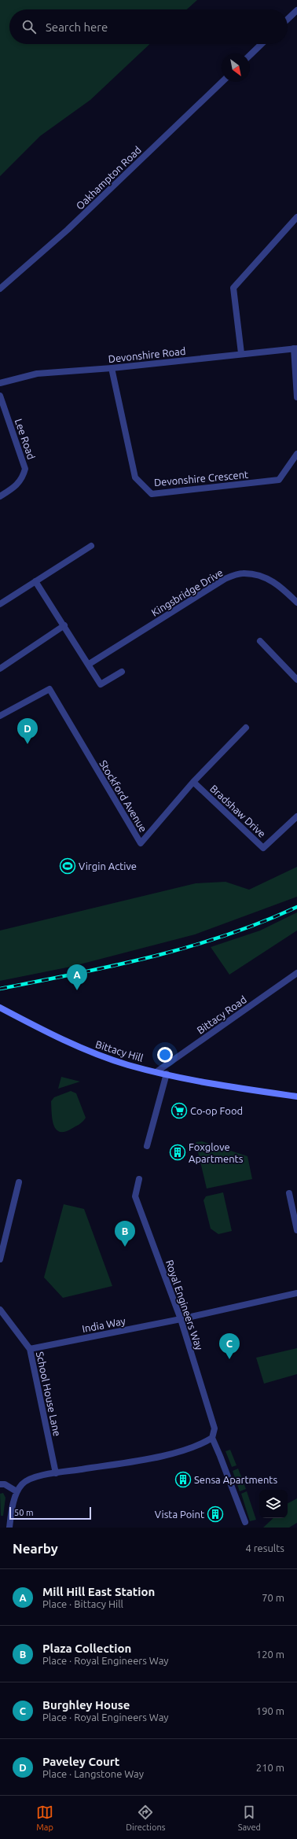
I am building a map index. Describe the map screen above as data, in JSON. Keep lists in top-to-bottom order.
{
  "streets": {
    "main road": ["Bittacy Hill"],
    "street": [
      "Oakhampton Road",
      "Devonshire Road",
      "Lee Road",
      "Devonshire Crescent",
      "Kingsbridge Drive",
      "Stockford Avenue",
      "Bradshaw Drive",
      "Bittacy Road",
      "Royal Engineers Way",
      "India Way",
      "School House Lane"
    ]
  },
  "crossings": [
    ["Devonshire Road", "Devonshire Crescent"],
    ["Stockford Avenue", "Bradshaw Drive"],
    ["Bittacy Road", "Bittacy Hill"],
    ["Royal Engineers Way", "India Way"],
    ["India Way", "School House Lane"]
  ],
  "places": {
    "sports": ["Virgin Active"],
    "supermarket": ["Co-op Food"],
    "building": ["Foxglove Apartments", "Sensa Apartments", "Vista Point"]
  },
  "scale_bar": "50 m",
  "north": "bottom right",
  "page": {
    "search": "Search here",
    "pins": [
      "D",
      "A",
      "B",
      "C"
    ],
    "scale": "50 m",
    "heading": ["Nearby", "4 results"],
    "list": [
      {
        "mark": "A",
        "name": "Mill Hill East Station",
        "note": "Place · Bittacy Hill",
        "value": "70 m"
      },
      {
        "mark": "B",
        "name": "Plaza Collection",
        "note": "Place · Royal Engineers Way",
        "value": "120 m"
      },
      {
        "mark": "C",
        "name": "Burghley House",
        "note": "Place · Royal Engineers Way",
        "value": "190 m"
      },
      {
        "mark": "D",
        "name": "Paveley Court",
        "note": "Place · Langstone Way",
        "value": "210 m"
      }
    ],
    "nav": ["Map", "Directions", "Saved"]
  }
}
